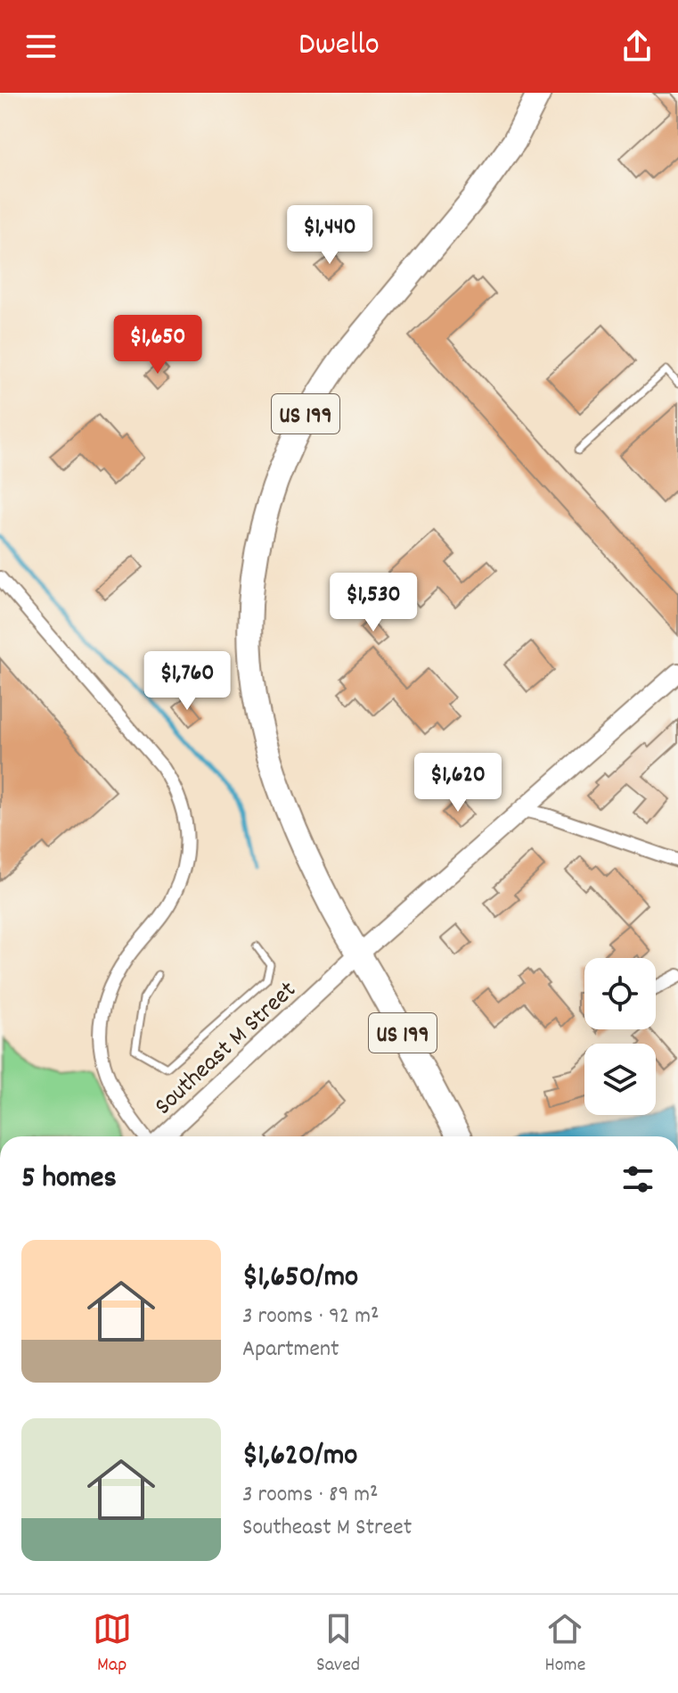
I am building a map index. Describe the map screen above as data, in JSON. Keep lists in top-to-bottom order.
{
  "streets": {
    "highway": ["US 199"],
    "street": ["Southeast M Street"]
  },
  "crossings": [
    ["US 199", "Southeast M Street"]
  ],
  "page": {
    "header": "Dwello",
    "price": [
      "$1,440",
      "$1,650",
      "$1,530",
      "$1,760",
      "$1,620"
    ],
    "heading": "5 homes",
    "list": [
      {
        "name": "$1,650/mo",
        "note": "3 rooms · 92 m² · Apartment"
      },
      {
        "name": "$1,620/mo",
        "note": "3 rooms · 89 m² · Southeast M Street"
      }
    ],
    "tabs": ["Map", "Saved", "Home"]
  }
}
